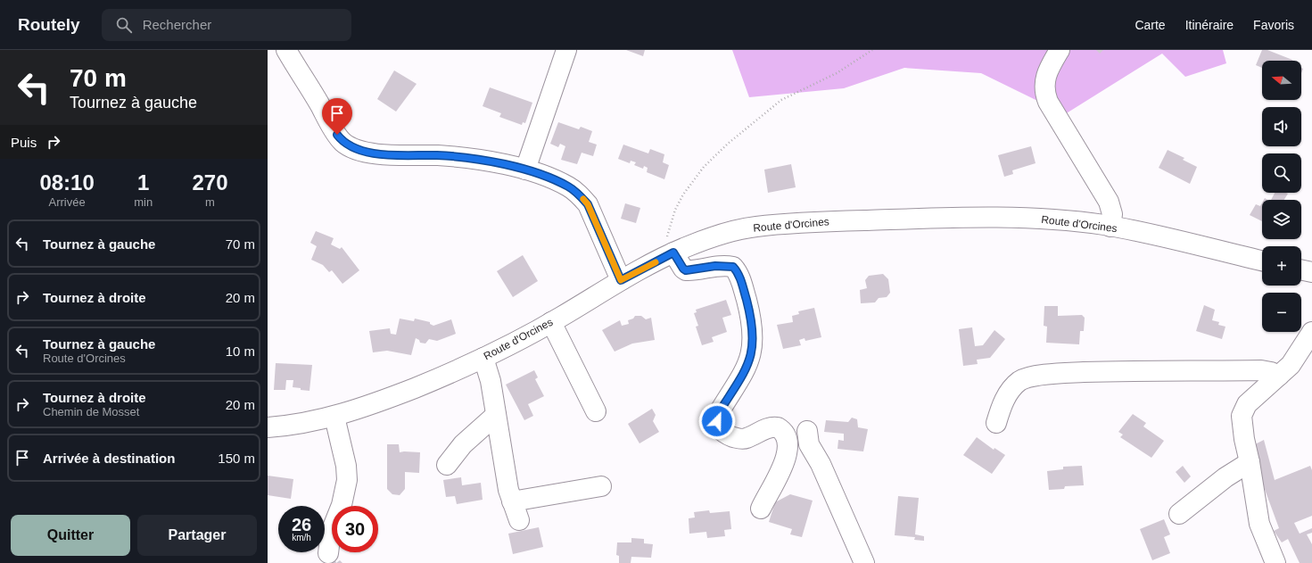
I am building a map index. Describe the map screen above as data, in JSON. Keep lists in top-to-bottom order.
{
  "streets": {
    "street": ["Route d'Orcines"]
  },
  "north": "left",
  "page": {
    "header": "Routely",
    "search": "Rechercher",
    "nav": ["Carte", "Itinéraire", "Favoris"],
    "turn": ["70 m", "Tournez à gauche"],
    "map_buttons": ["+", "−"],
    "then": "Puis",
    "eta": [
      "08:10",
      "Arrivée",
      "1",
      "min",
      "270",
      "m"
    ],
    "list": [
      {
        "name": "Tournez à gauche",
        "value": "70 m"
      },
      {
        "name": "Tournez à droite",
        "value": "20 m"
      },
      {
        "name": "Tournez à gauche",
        "note": "Route d'Orcines",
        "value": "10 m"
      },
      {
        "name": "Tournez à droite",
        "note": "Chemin de Mosset",
        "value": "20 m"
      },
      {
        "name": "Arrivée à destination",
        "value": "150 m"
      }
    ],
    "speed": "26 km/h",
    "limit": "30",
    "buttons": ["Quitter", "Partager"]
  }
}
